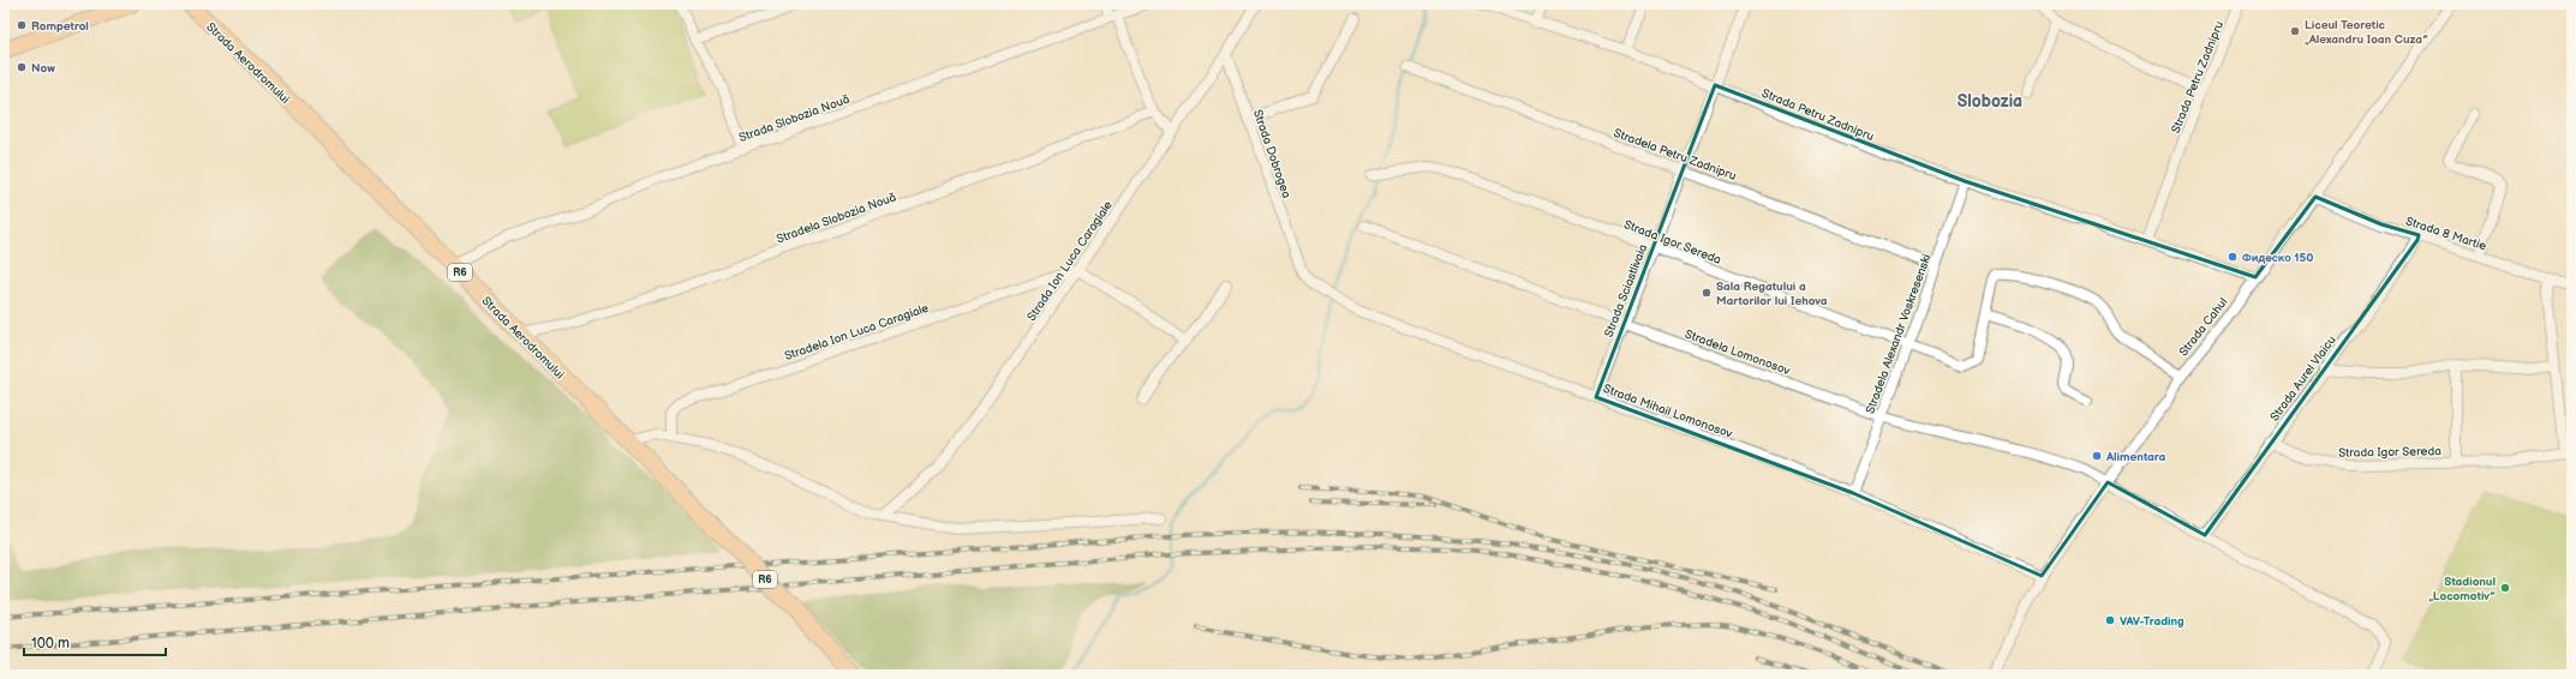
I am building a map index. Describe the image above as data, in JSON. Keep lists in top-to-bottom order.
{
  "streets": {
    "main road": ["Strada Aerodromului", "R6"],
    "street": [
      "Strada Petru Zadnipru",
      "Strada Slobozia Nouă",
      "Strada Dobrogea",
      "Stradela Petru Zadnipru",
      "Stradela Slobozia Nouă",
      "Strada 8 Martie",
      "Strada Igor Sereda",
      "Strada Ion Luca Caragiale",
      "Strada Sciastlivaia",
      "Strada Cahul",
      "Stradela Ion Luca Caragiale",
      "Stradela Alexandr Voskresenski",
      "Stradela Lomonosov",
      "Strada Aurel Vlaicu",
      "Strada Mihail Lomonosov"
    ]
  },
  "crossings": [
    ["Strada Aerodromului", "Strada Slobozia Nouă"],
    ["Strada Aerodromului", "Stradela Slobozia Nouă"],
    ["Strada Petru Zadnipru", "Strada Sciastlivaia"],
    ["Strada Petru Zadnipru", "Strada Cahul"],
    ["Strada Petru Zadnipru", "Stradela Alexandr Voskresenski"],
    ["Strada Dobrogea", "Strada Ion Luca Caragiale"],
    ["Strada Dobrogea", "Strada Mihail Lomonosov"],
    ["Stradela Petru Zadnipru", "Strada Sciastlivaia"],
    ["Stradela Petru Zadnipru", "Stradela Alexandr Voskresenski"],
    ["Strada 8 Martie", "Strada Cahul"],
    ["Strada 8 Martie", "Strada Aurel Vlaicu"],
    ["Strada Igor Sereda", "Strada Sciastlivaia"],
    ["Strada Igor Sereda", "Stradela Alexandr Voskresenski"],
    ["Strada Igor Sereda", "Strada Aurel Vlaicu"],
    ["Strada Ion Luca Caragiale", "Stradela Ion Luca Caragiale"],
    ["Strada Sciastlivaia", "Stradela Lomonosov"],
    ["Strada Sciastlivaia", "Strada Mihail Lomonosov"],
    ["Strada Cahul", "Stradela Lomonosov"],
    ["Strada Cahul", "Strada Mihail Lomonosov"],
    ["Stradela Alexandr Voskresenski", "Stradela Lomonosov"],
    ["Stradela Alexandr Voskresenski", "Strada Mihail Lomonosov"]
  ],
  "districts": ["Slobozia"],
  "places": [
    "Rompetrol",
    "Liceul Teoretic „Alexandru Ioan Cuza”",
    "Now",
    "Фидеско 150",
    "Sala Regatului a Martorilor lui Iehova",
    "Alimentara",
    "Stadionul „Locomotiv”",
    "VAV-Trading"
  ],
  "scale_bar": "100 m"
}
